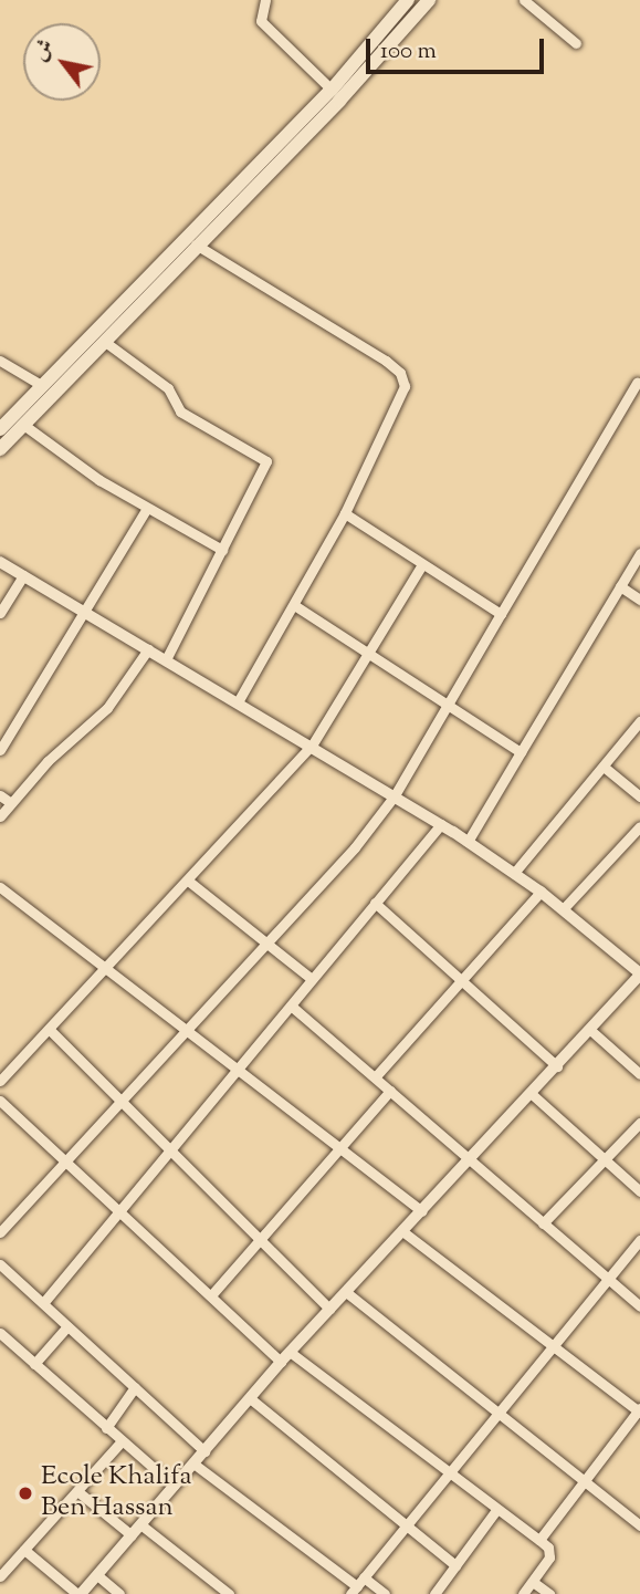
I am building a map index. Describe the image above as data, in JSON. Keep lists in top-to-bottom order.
{
  "places": ["Ecole Khalifa Ben Hassan"],
  "scale_bar": "100 m",
  "north": "top left"
}
